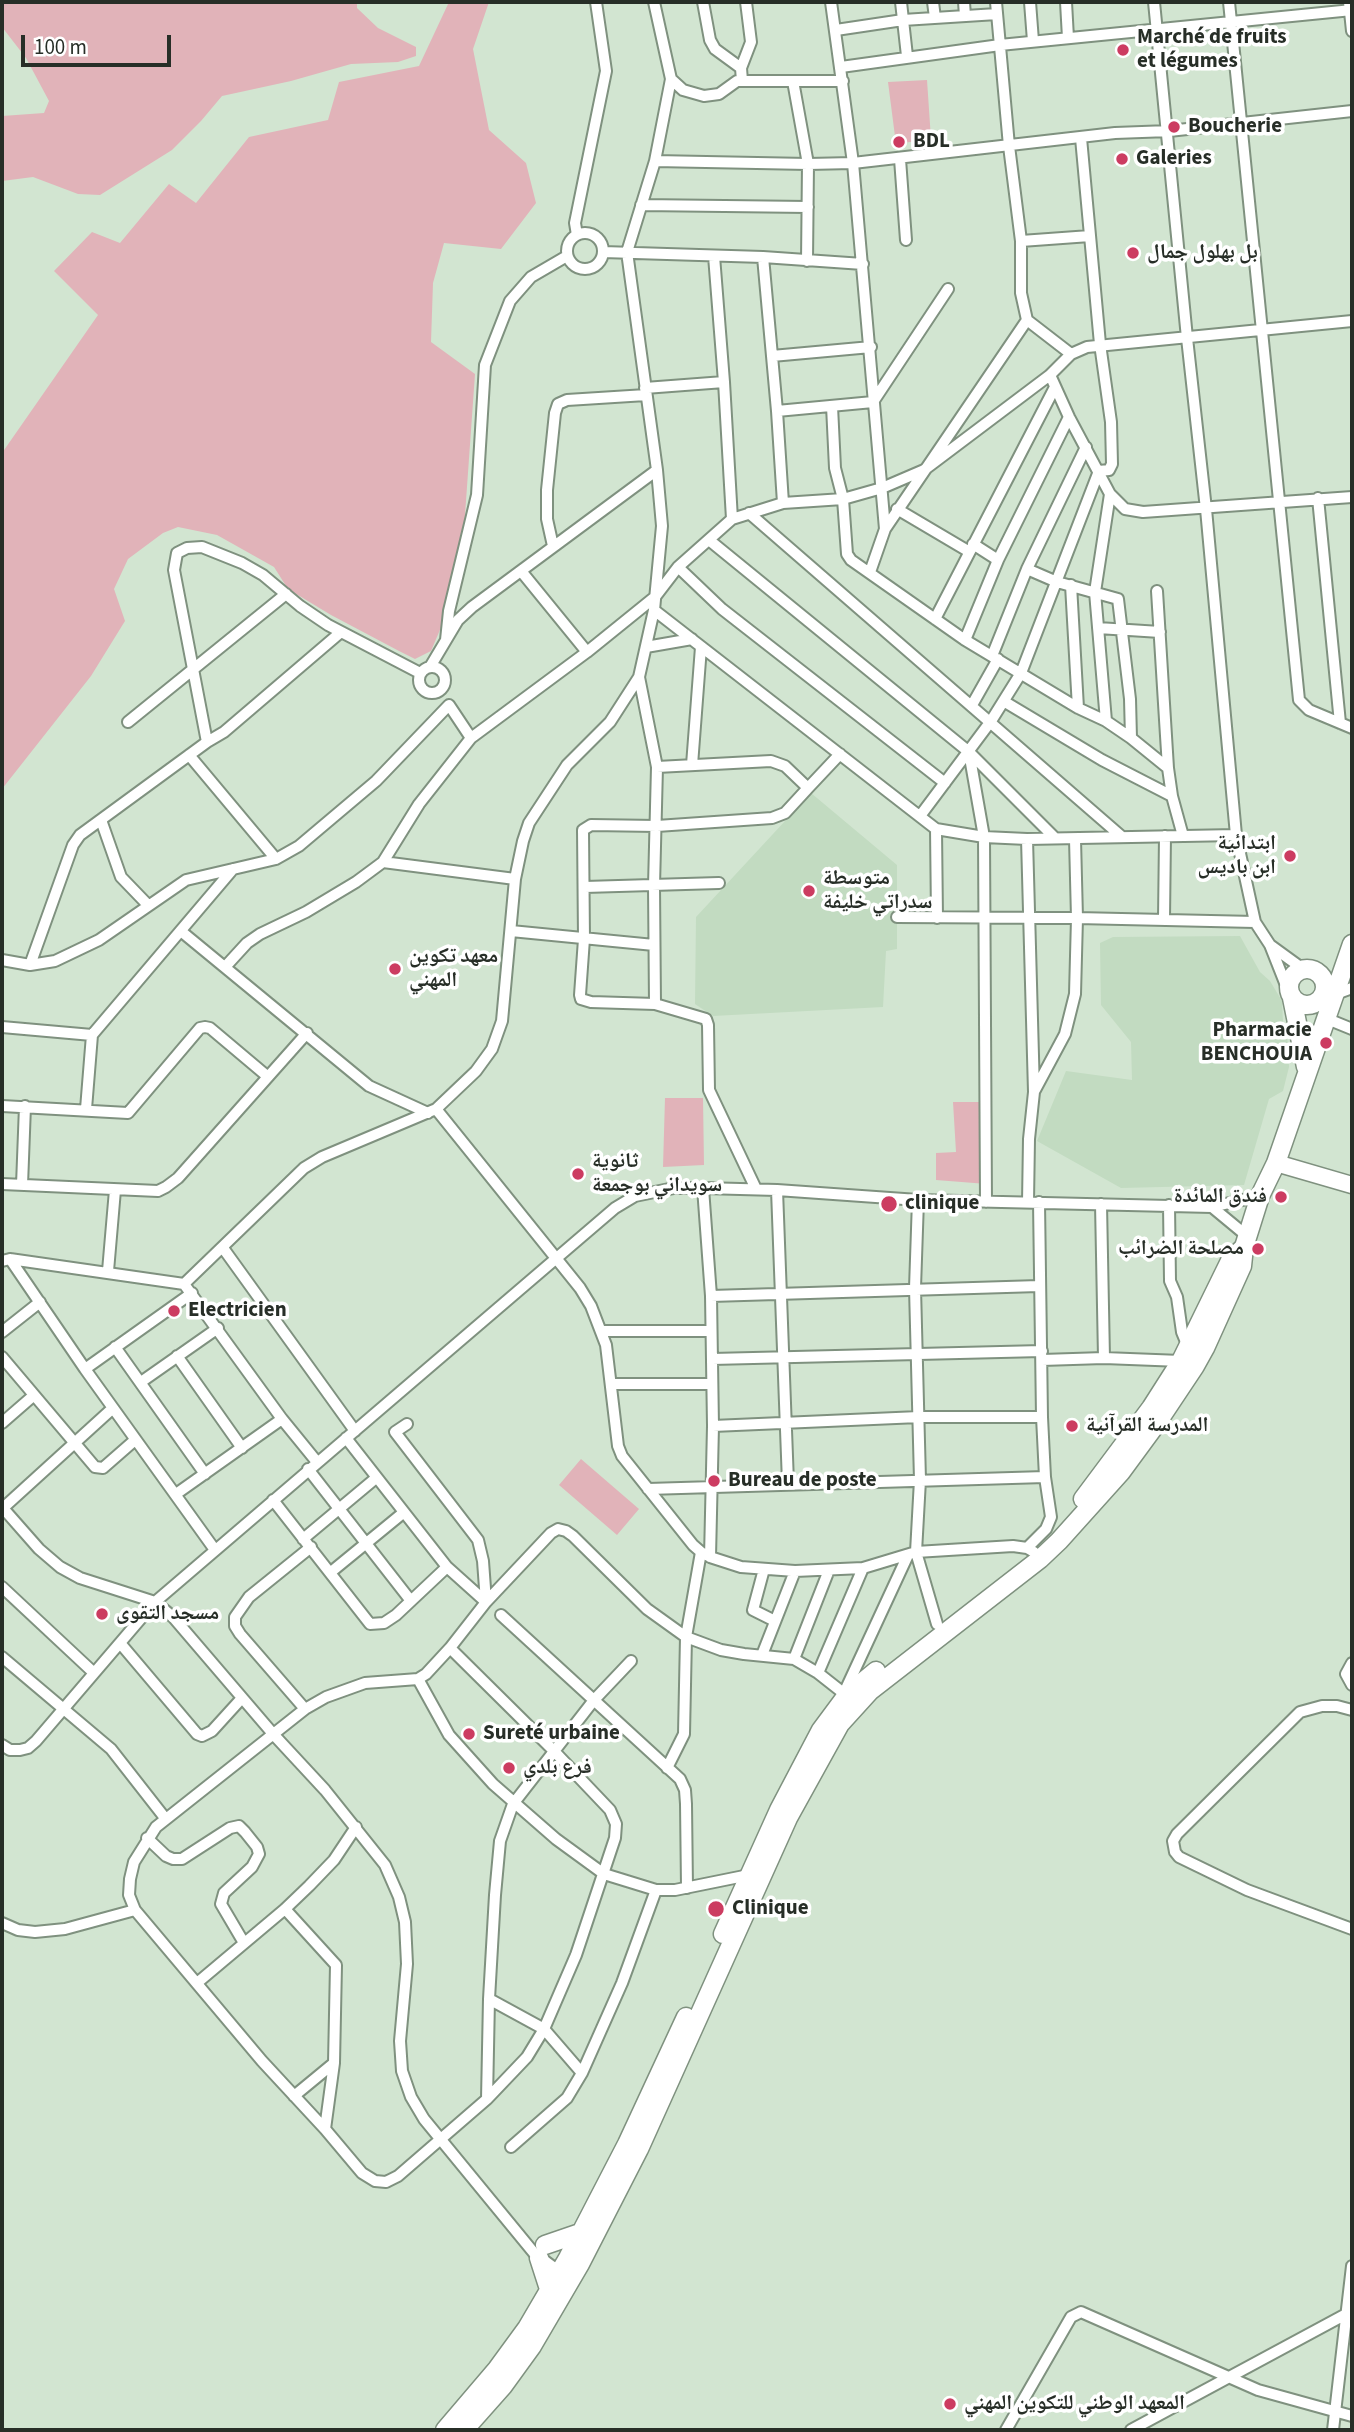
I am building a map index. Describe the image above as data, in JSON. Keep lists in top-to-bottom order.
{
  "places": [
    "Marché de fruits et légumes",
    "Boucherie",
    "BDL",
    "Galeries",
    "بل بهلول جمال",
    "ابتدائية ابن باديس",
    "متوسطة سدراتي خليفة",
    "معهد تكوين المهني",
    "Pharmacie BENCHOUIA",
    "ثانوية سويداني بوجمعة",
    "فندق المائدة",
    "clinique",
    "مصلحة الضرائب",
    "Electricien",
    "المدرسة القرآنية",
    "Bureau de poste",
    "مسجد التقوى",
    "Sureté urbaine",
    "فرع بلدي",
    "Clinique",
    "المعهد الوطني للتكوين المهني"
  ],
  "scale_bar": "100 m"
}
